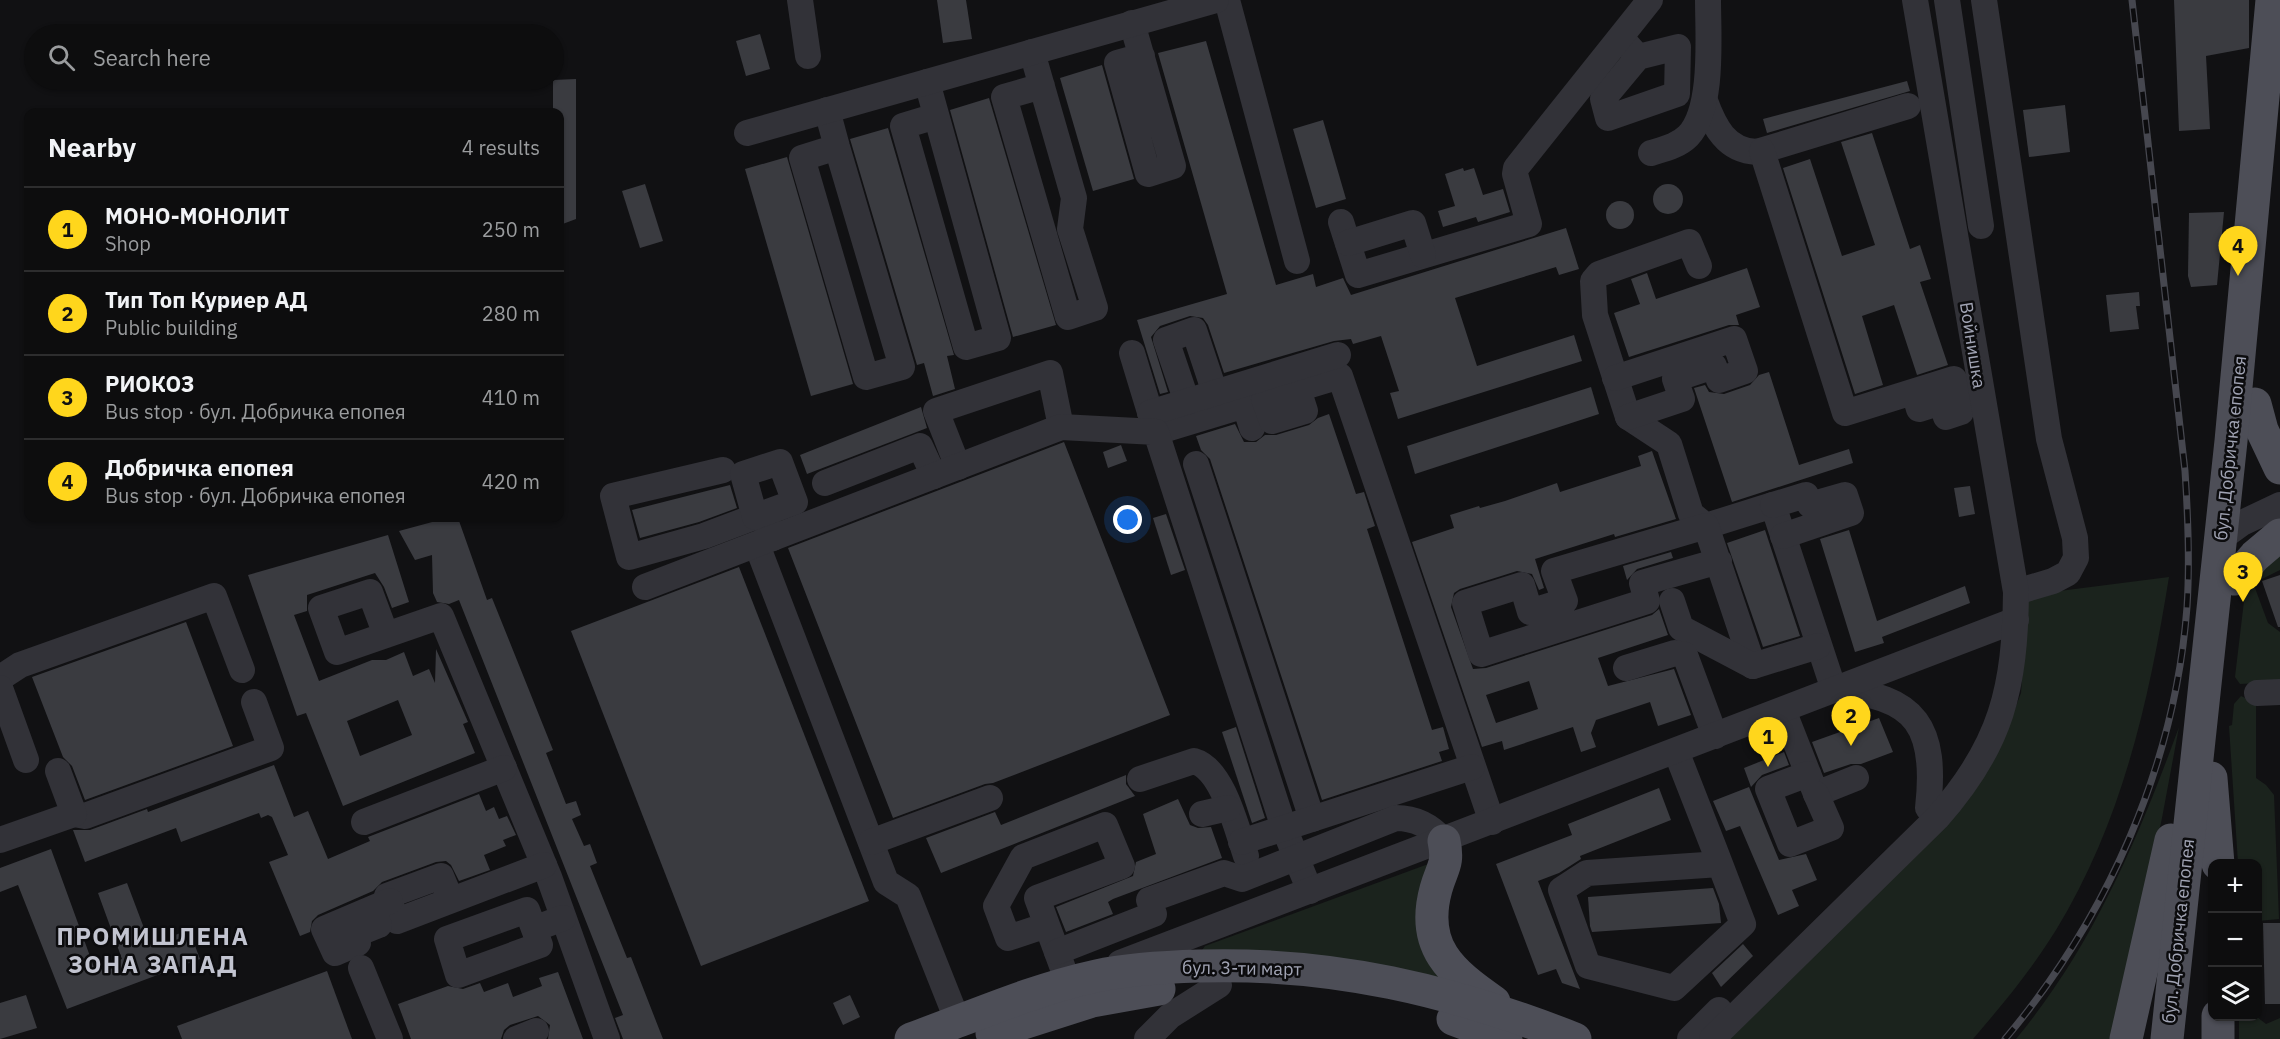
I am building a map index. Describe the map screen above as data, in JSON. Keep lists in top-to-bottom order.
{
  "streets": {
    "main road": ["бул. Добричка епопея", "бул. 3-ти март"],
    "street": ["Войнишка"]
  },
  "districts": ["ПРОМИШЛЕНА ЗОНА ЗАПАД"],
  "page": {
    "search": "Search here",
    "heading": ["Nearby", "4 results"],
    "list": [
      {
        "mark": "1",
        "name": "МОНО-МОНОЛИТ",
        "note": "Shop",
        "value": "250 m"
      },
      {
        "mark": "2",
        "name": "Тип Топ Куриер АД",
        "note": "Public building",
        "value": "280 m"
      },
      {
        "mark": "3",
        "name": "РИОКОЗ",
        "note": "Bus stop · бул. Добричка епопея",
        "value": "410 m"
      },
      {
        "mark": "4",
        "name": "Добричка епопея",
        "note": "Bus stop · бул. Добричка епопея",
        "value": "420 m"
      }
    ],
    "pins": [
      "4",
      "3",
      "2",
      "1"
    ],
    "map_buttons": ["+", "−"]
  }
}
